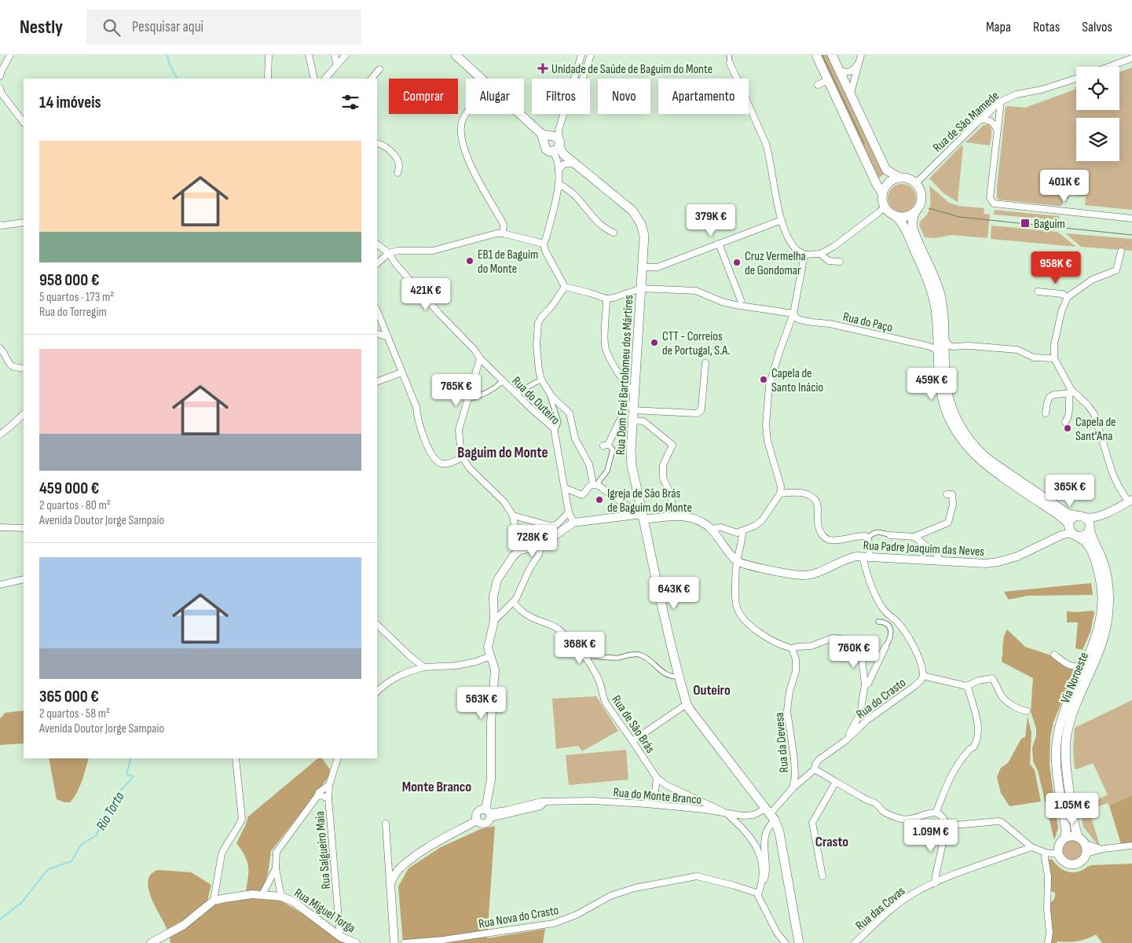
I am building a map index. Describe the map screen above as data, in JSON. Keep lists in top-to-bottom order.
{
  "streets": {
    "main road": ["Rua Dom Frei Bartolomeu dos Mártires", "Via Noroeste"],
    "street": [
      "Rua de São Mamede",
      "Rua do Paço",
      "Rua do Outeiro",
      "Rua Padre Joaquim das Neves",
      "Rua do Crasto",
      "Rua de São Brás",
      "Rua da Devesa",
      "Rua do Monte Branco",
      "Rua Salgueiro Maia",
      "Rua das Covas",
      "Rua Miguel Torga",
      "Rua Nova do Crasto"
    ]
  },
  "crossings": [
    ["Rua do Paço", "Rua Dom Frei Bartolomeu dos Mártires"],
    ["Rua Padre Joaquim das Neves", "Via Noroeste"],
    ["Rua Padre Joaquim das Neves", "Rua do Crasto"],
    ["Rua do Crasto", "Rua da Devesa"],
    ["Rua do Crasto", "Rua do Monte Branco"],
    ["Rua de São Brás", "Rua do Monte Branco"],
    ["Rua Salgueiro Maia", "Rua Miguel Torga"]
  ],
  "districts": [
    "Baguim do Monte",
    "Outeiro",
    "Monte Branco",
    "Crasto"
  ],
  "water": ["Rio Torto"],
  "places": {
    "health": ["Unidade de Saúde de Baguim do Monte"],
    "transit": ["Baguim"],
    "other": [
      "EB1 de Baguim do Monte",
      "Cruz Vermelha de Gondomar",
      "CTT - Correios de Portugal, S.A.",
      "Capela de Santo Inácio",
      "Capela de Sant'Ana",
      "Igreja de São Brás de Baguim do Monte"
    ]
  },
  "page": {
    "header": "Nestly",
    "search": "Pesquisar aqui",
    "nav": ["Mapa", "Rotas", "Salvos"],
    "chip": [
      "Comprar",
      "Alugar",
      "Filtros",
      "Novo",
      "Apartamento"
    ],
    "heading": "14 imóveis",
    "list": [
      {
        "name": "958 000 €",
        "note": "5 quartos · 173 m² · Rua do Torregim"
      },
      {
        "name": "459 000 €",
        "note": "2 quartos · 80 m² · Avenida Doutor Jorge Sampaio"
      },
      {
        "name": "365 000 €",
        "note": "2 quartos · 58 m² · Avenida Doutor Jorge Sampaio"
      }
    ],
    "price": [
      "401K €",
      "379K €",
      "958K €",
      "421K €",
      "459K €",
      "765K €",
      "365K €",
      "728K €",
      "643K €",
      "368K €",
      "760K €",
      "563K €",
      "1.05M €",
      "1.09M €"
    ]
  }
}
